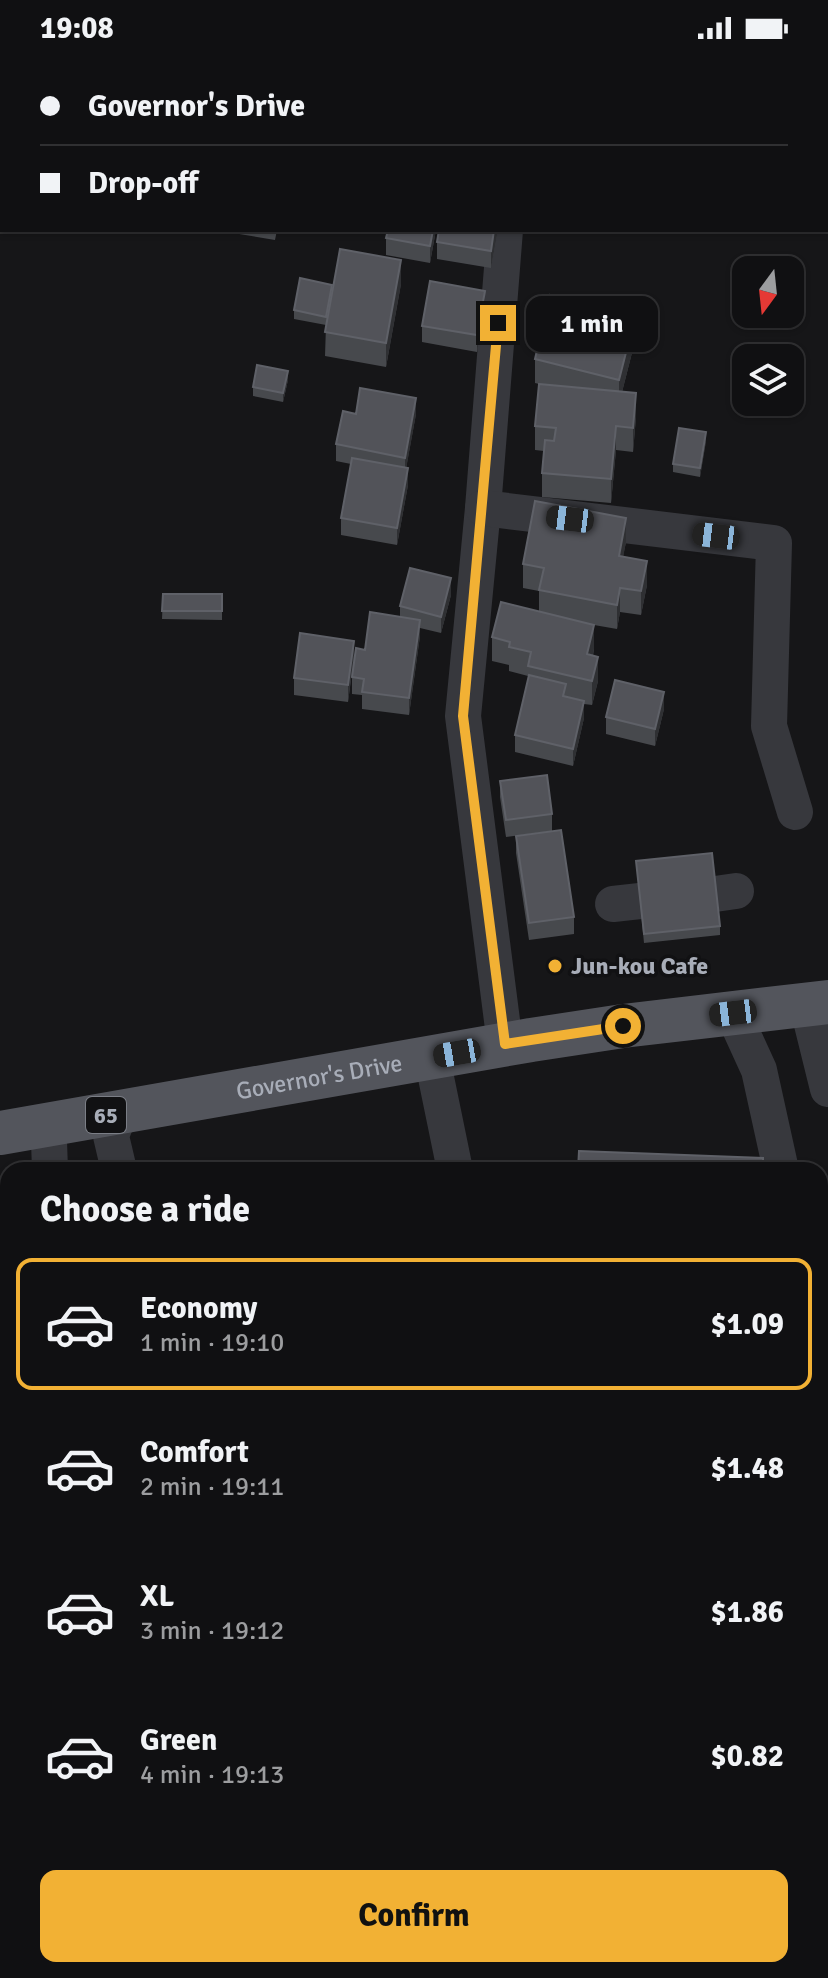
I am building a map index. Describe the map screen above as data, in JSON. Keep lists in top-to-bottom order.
{
  "streets": {
    "main road": ["Governor's Drive", "65"]
  },
  "places": ["Jun-kou Cafe"],
  "north": "bottom",
  "page": {
    "status": "19:08",
    "banner": ["Governor's Drive", "Drop-off"],
    "bubble": "1 min",
    "heading": "Choose a ride",
    "list": [
      {
        "name": "Economy",
        "note": "1 min · 19:10",
        "value": "$1.09"
      },
      {
        "name": "Comfort",
        "note": "2 min · 19:11",
        "value": "$1.48"
      },
      {
        "name": "XL",
        "note": "3 min · 19:12",
        "value": "$1.86"
      },
      {
        "name": "Green",
        "note": "4 min · 19:13",
        "value": "$0.82"
      }
    ],
    "buttons": "Confirm"
  }
}
